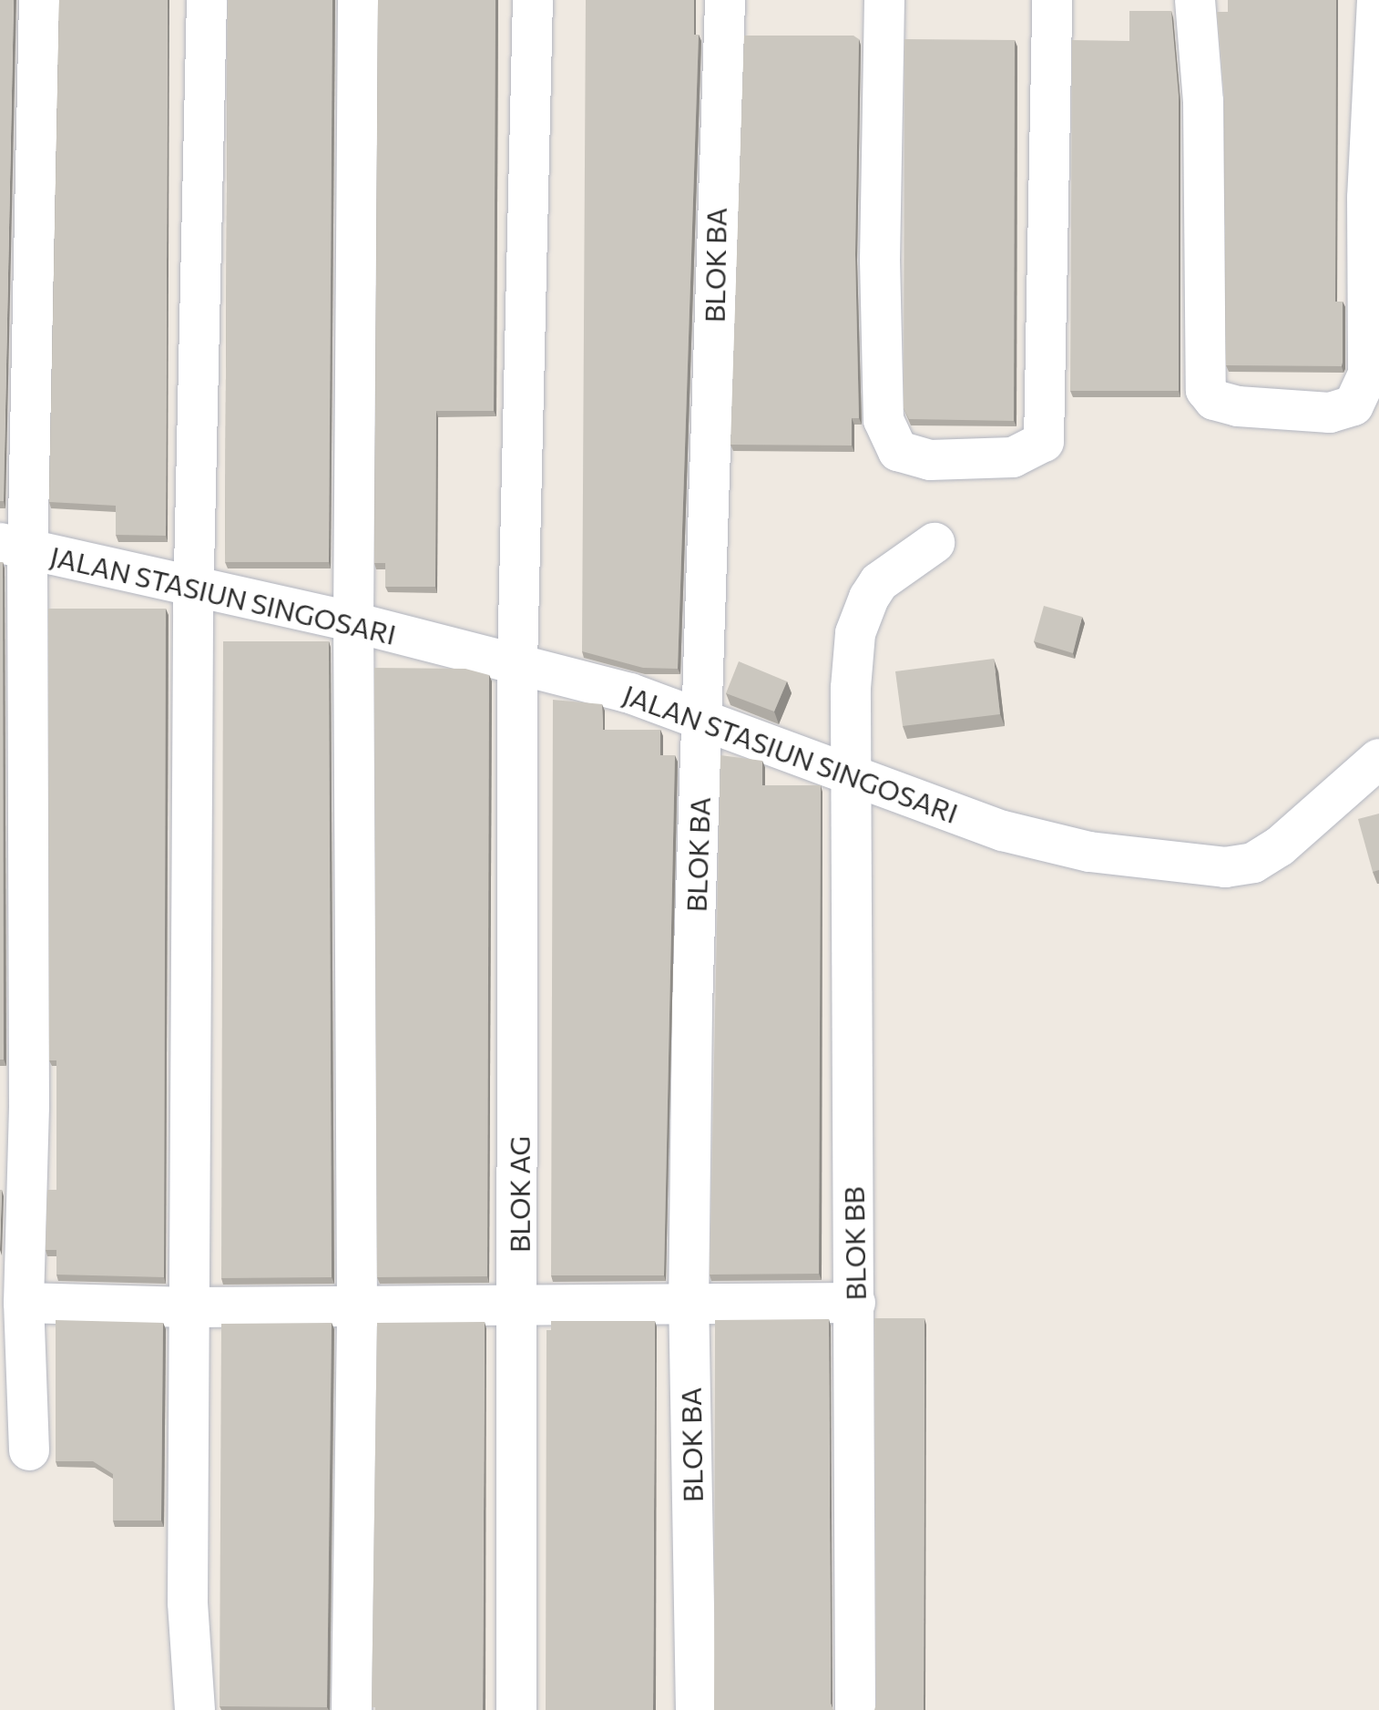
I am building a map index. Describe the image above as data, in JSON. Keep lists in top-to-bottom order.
{
  "streets": {
    "street": [
      "BLOK BA",
      "JALAN STASIUN SINGOSARI",
      "BLOK AG",
      "BLOK BB"
    ]
  },
  "crossings": [
    ["BLOK BA", "JALAN STASIUN SINGOSARI"],
    ["JALAN STASIUN SINGOSARI", "BLOK AG"],
    ["JALAN STASIUN SINGOSARI", "BLOK BB"]
  ]
}
